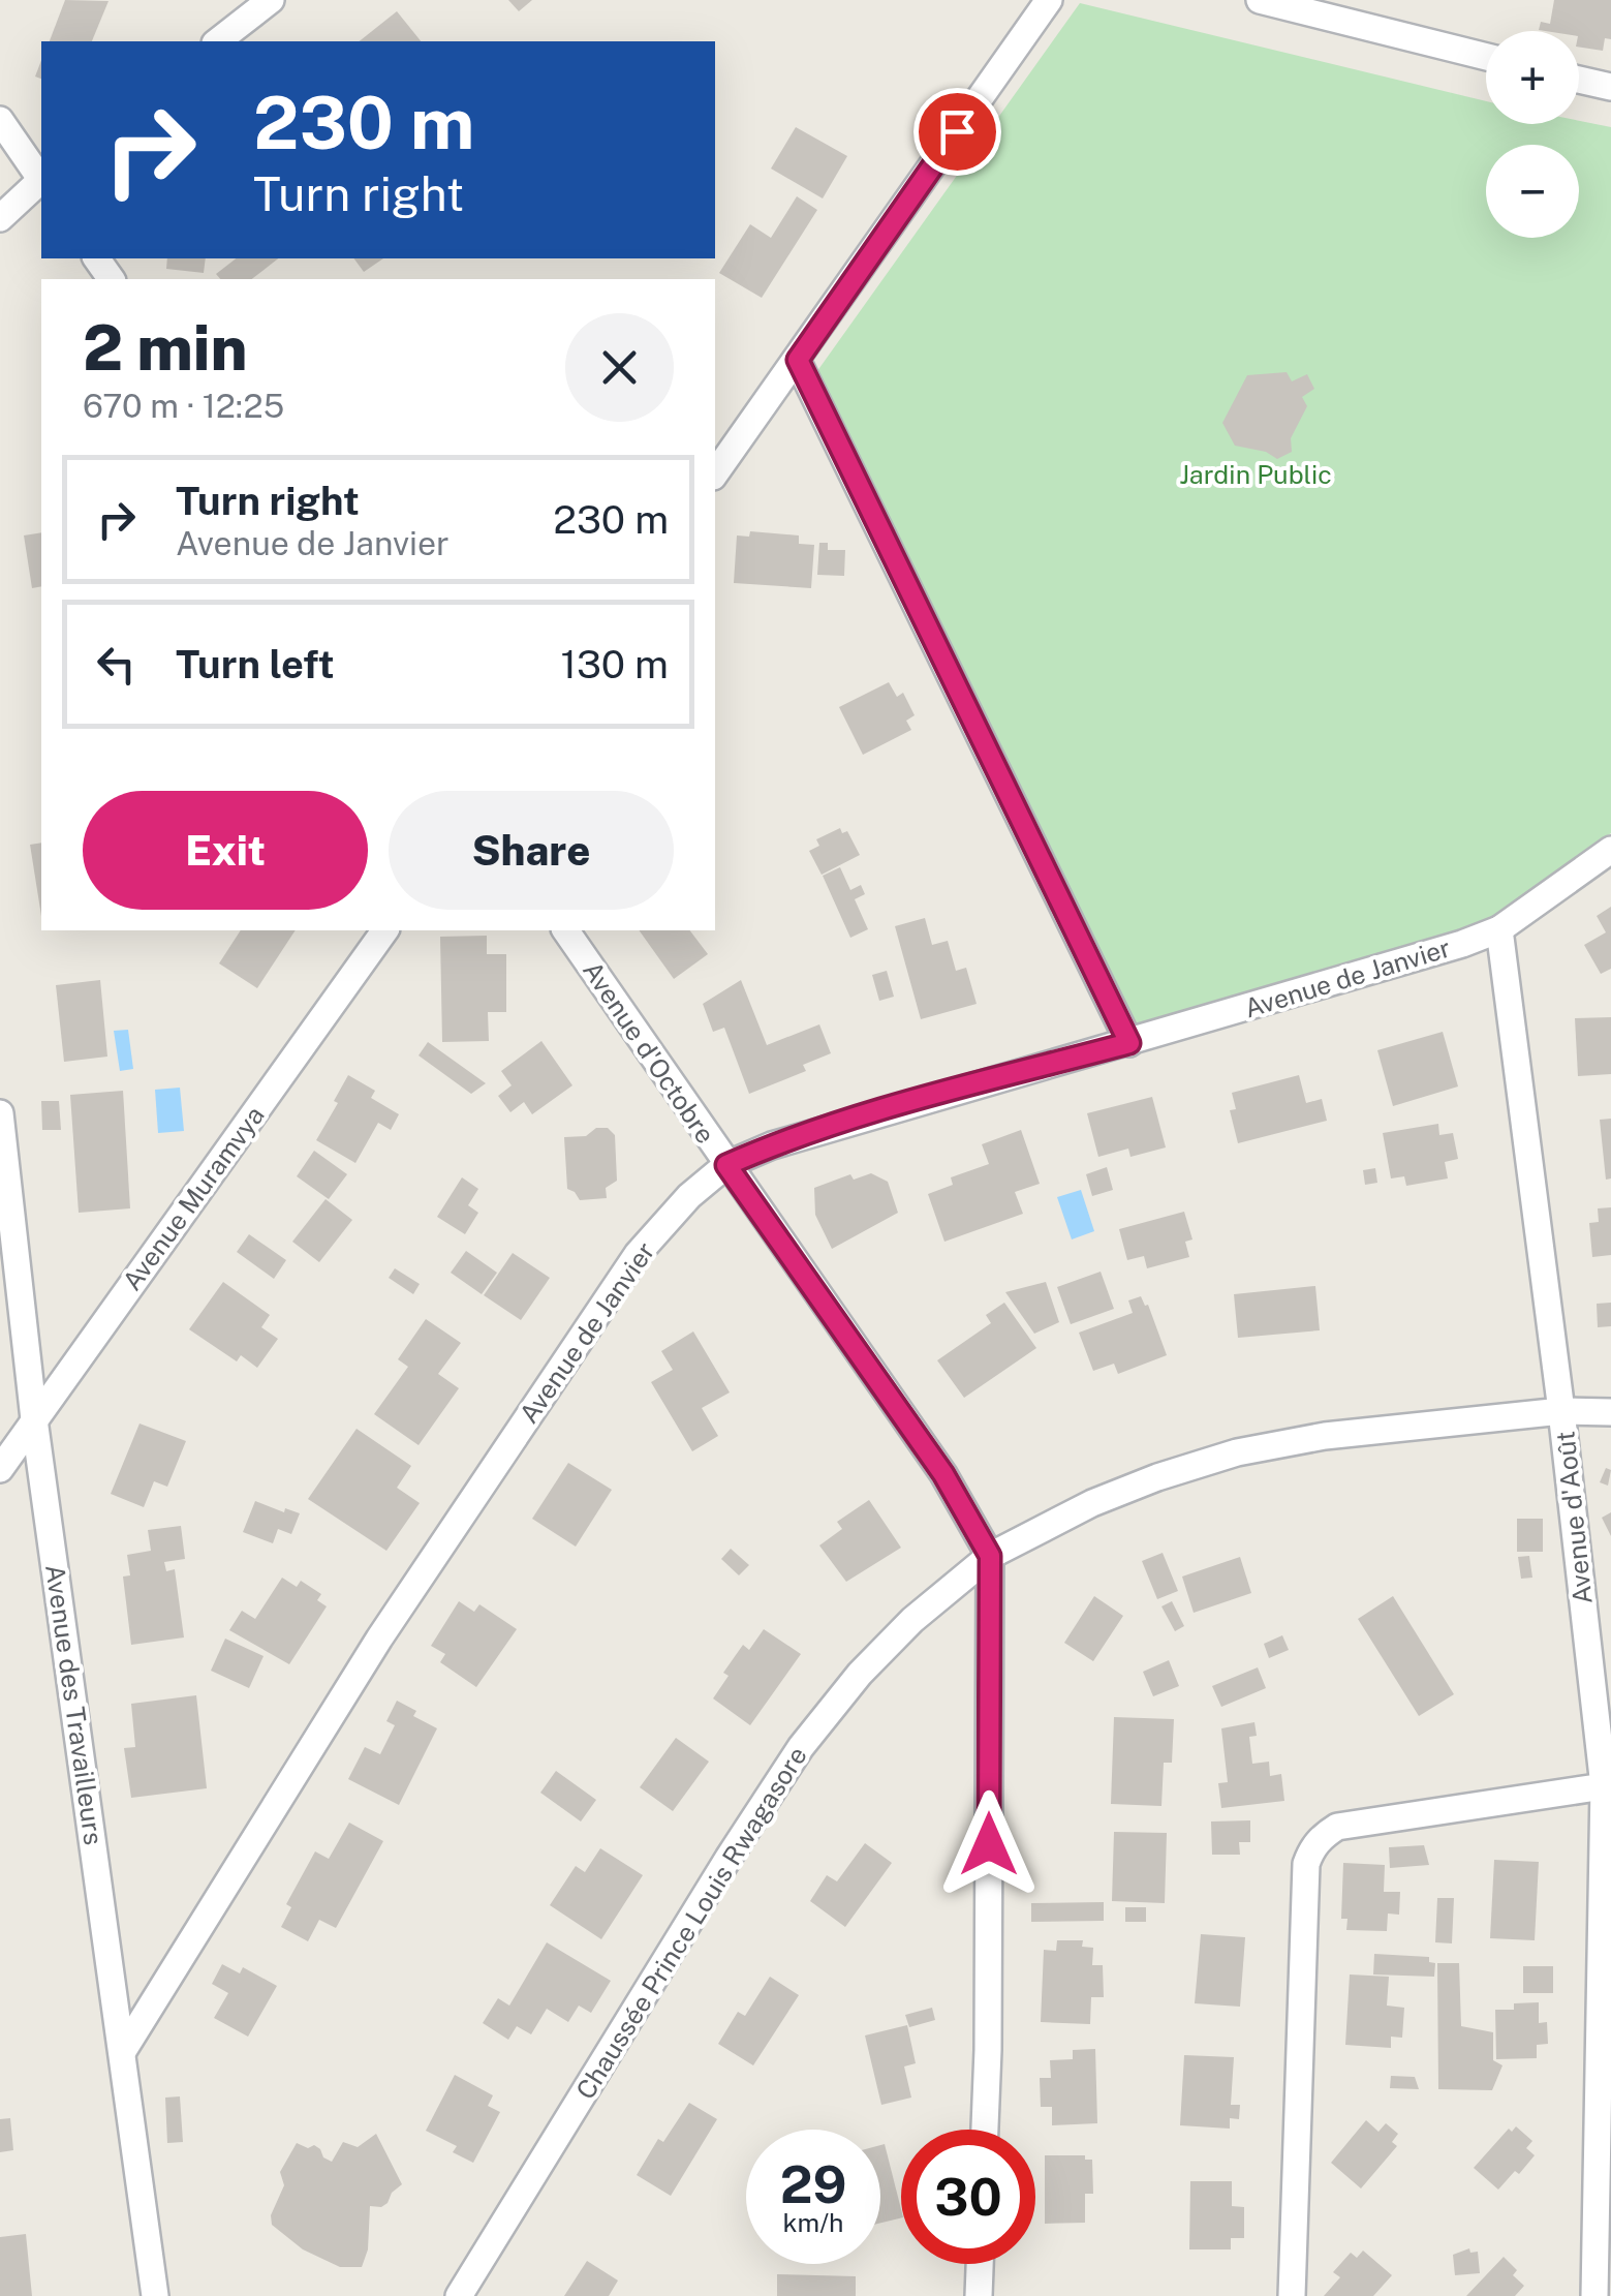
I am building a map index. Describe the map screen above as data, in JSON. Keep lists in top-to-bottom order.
{
  "streets": {
    "street": [
      "Avenue de Janvier",
      "Avenue d'Octobre",
      "Avenue Muramvya",
      "Avenue d'Août",
      "Avenue des Travailleurs",
      "Chaussée Prince Louis Rwagasore"
    ]
  },
  "crossings": [
    ["Avenue de Janvier", "Avenue d'Octobre"],
    ["Avenue de Janvier", "Avenue d'Août"],
    ["Avenue de Janvier", "Avenue des Travailleurs"],
    ["Avenue d'Octobre", "Chaussée Prince Louis Rwagasore"],
    ["Avenue Muramvya", "Avenue des Travailleurs"],
    ["Avenue d'Août", "Chaussée Prince Louis Rwagasore"]
  ],
  "parks": ["Jardin Public"],
  "page": {
    "map_buttons": ["+", "−"],
    "turn": ["230 m", "Turn right"],
    "heading": ["2 min", "670 m · 12:25"],
    "list": [
      {
        "name": "Turn right",
        "note": "Avenue de Janvier",
        "value": "230 m"
      },
      {
        "name": "Turn left",
        "value": "130 m"
      }
    ],
    "buttons": ["Exit", "Share"],
    "speed": "29 km/h",
    "limit": "30"
  }
}
